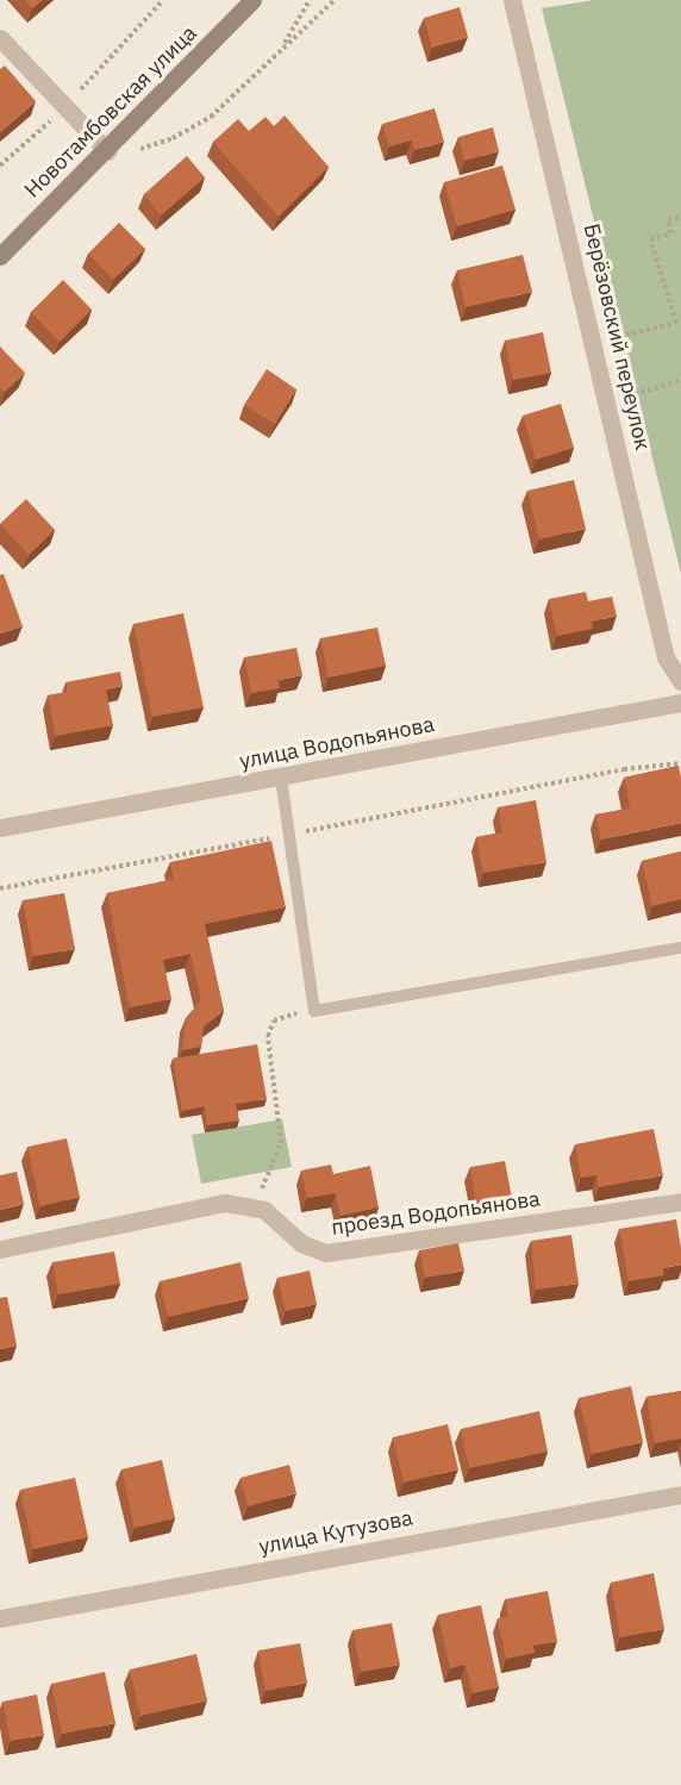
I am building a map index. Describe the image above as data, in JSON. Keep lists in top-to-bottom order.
{
  "streets": {
    "main road": ["Новотамбовская улица"],
    "street": [
      "Берёзовский переулок",
      "улица Водопьянова",
      "проезд Водопьянова",
      "улица Кутузова"
    ]
  }
}
